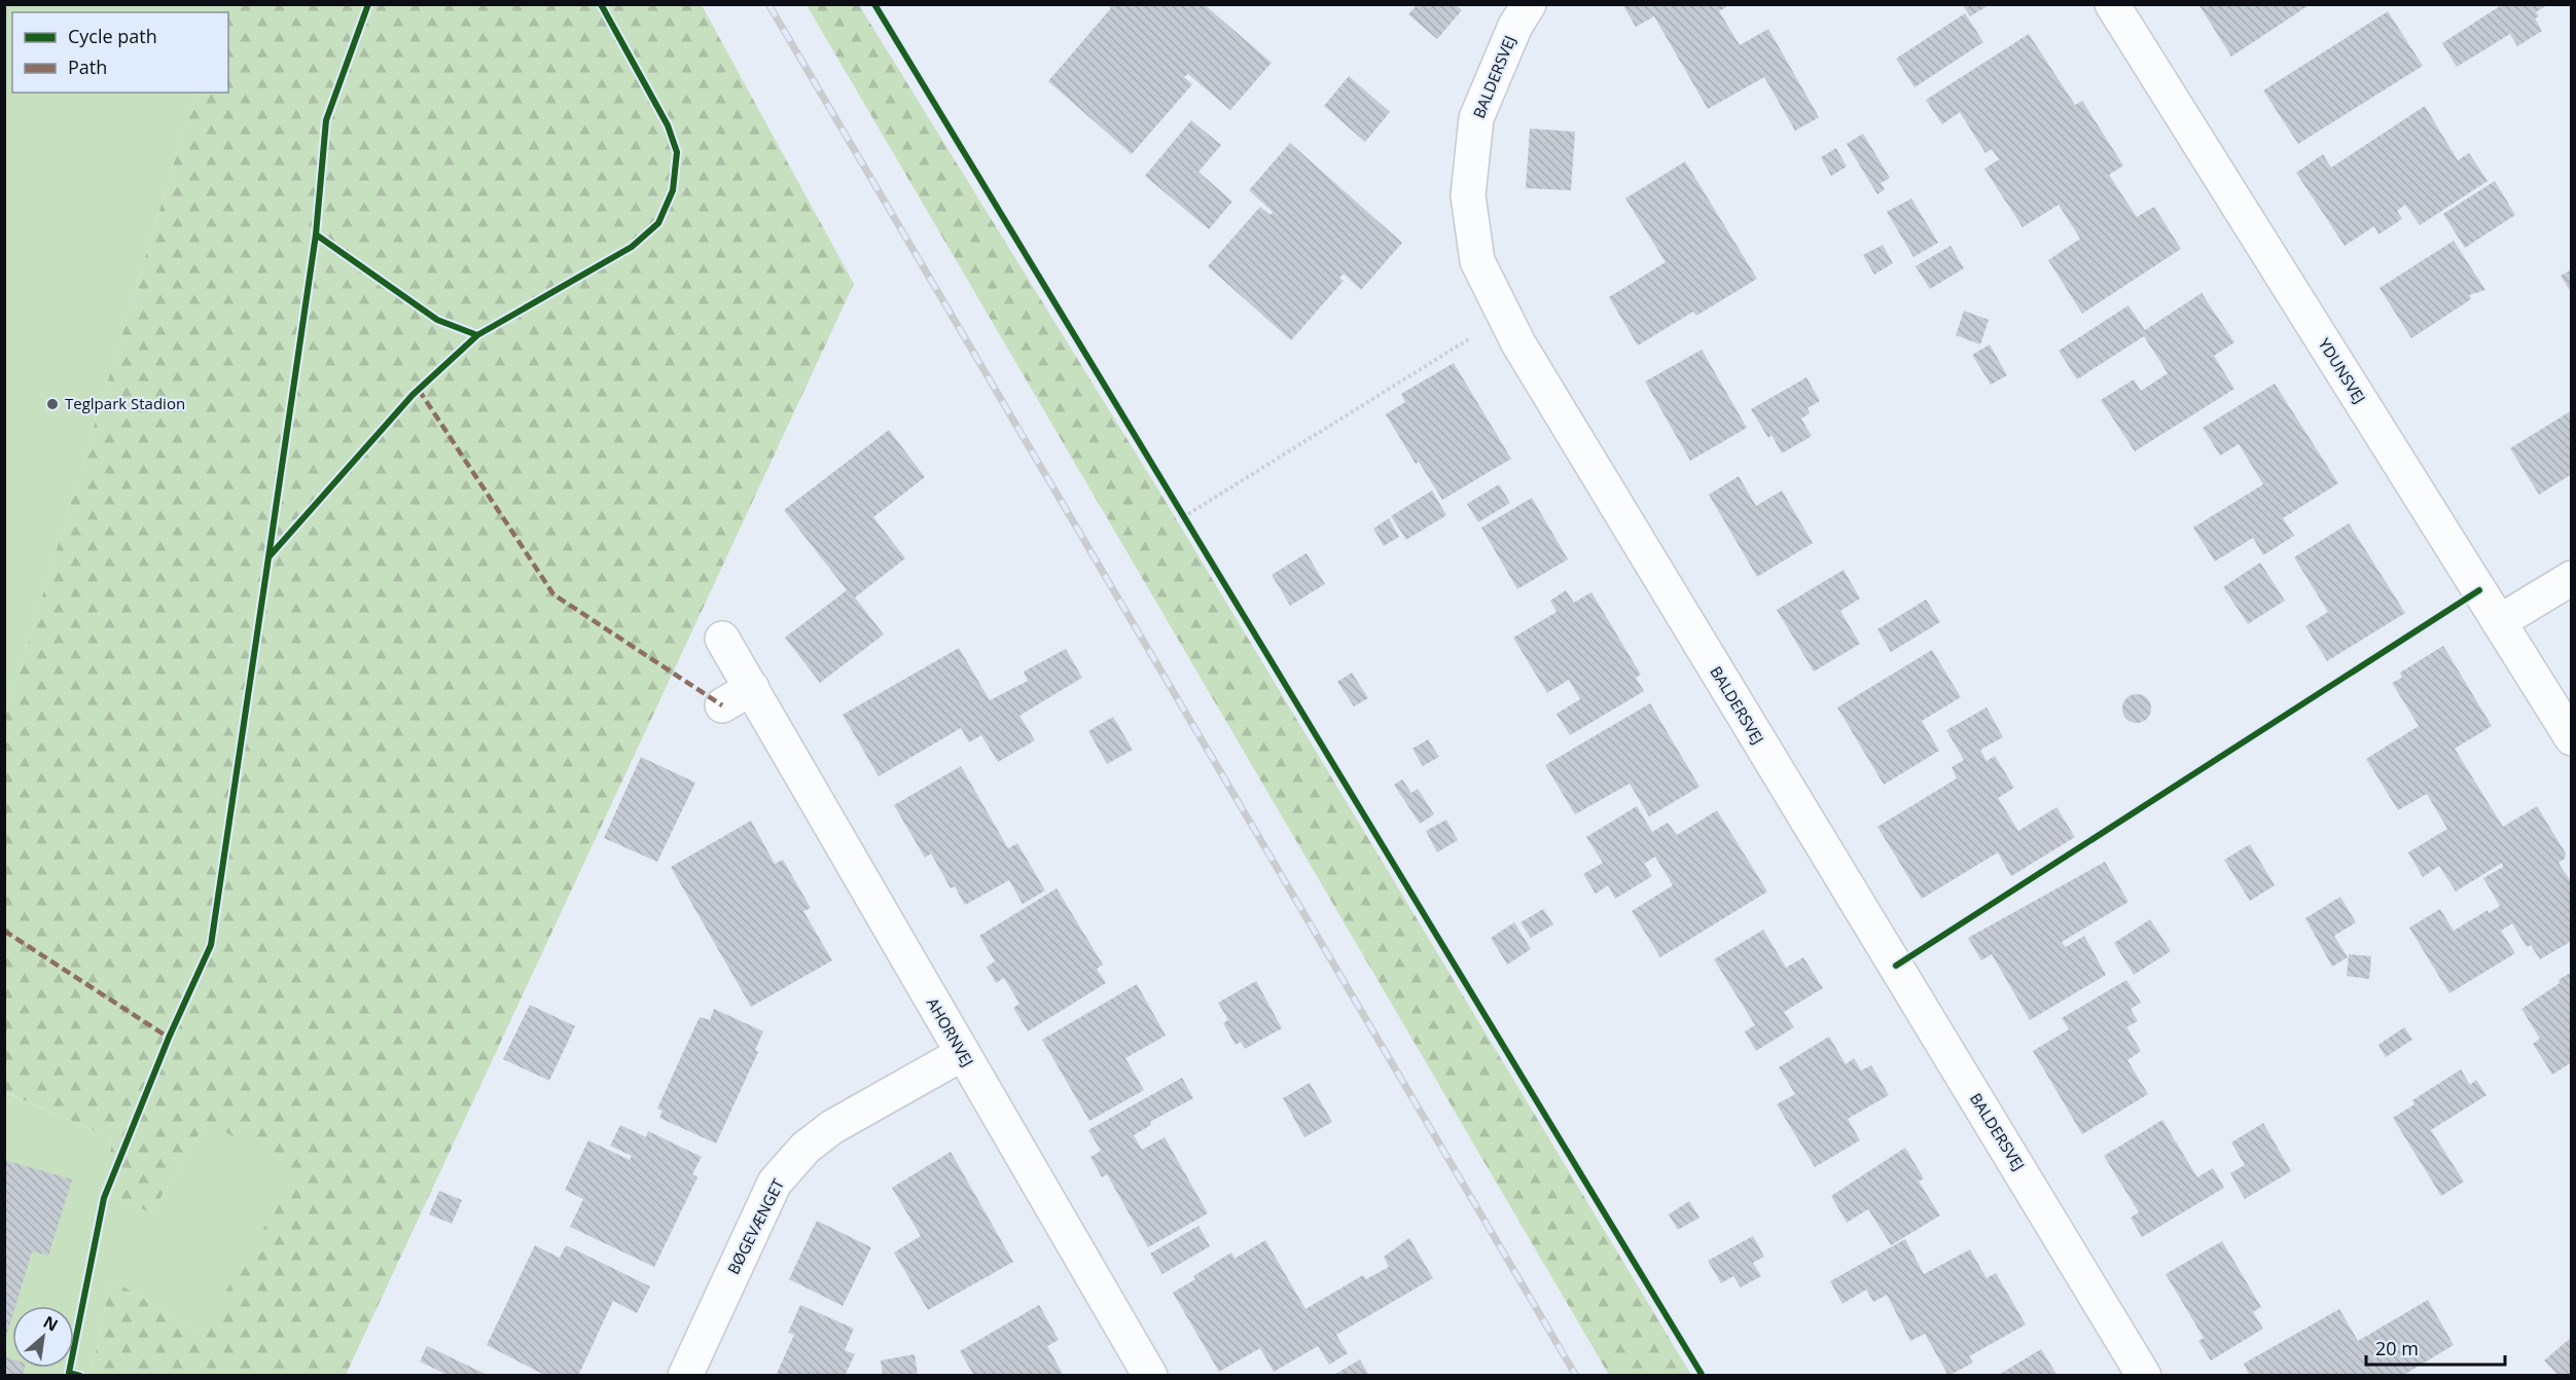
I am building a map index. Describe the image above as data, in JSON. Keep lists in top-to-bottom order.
{
  "streets": {
    "street": [
      "BALDERSVEJ",
      "YDUNSVEJ",
      "AHORNVEJ",
      "BØGEVÆNGET"
    ]
  },
  "crossings": [
    ["AHORNVEJ", "BØGEVÆNGET"]
  ],
  "places": ["Teglpark Stadion"],
  "legend": ["Cycle path", "Path"],
  "scale_bar": "20 m",
  "north": "top right"
}
